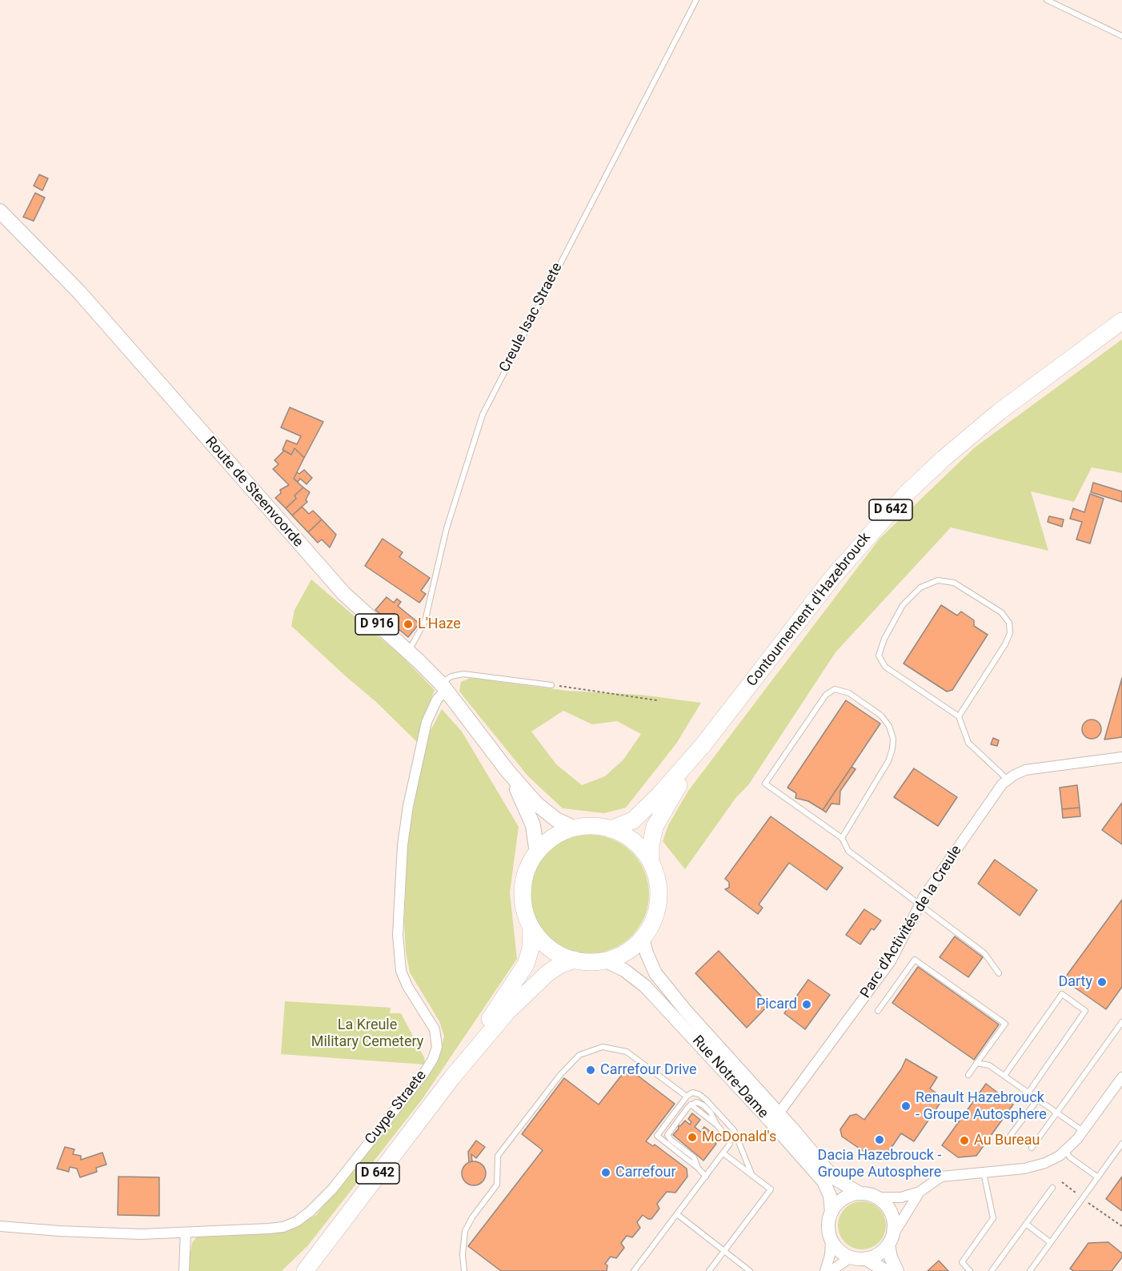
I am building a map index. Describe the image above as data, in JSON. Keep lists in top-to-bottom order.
{
  "streets": {
    "highway": ["D 642", "Contournement d'Hazebrouck"],
    "main road": ["Route de Steenvoorde", "D 916", "Rue Notre-Dame"],
    "street": ["Parc d'Activités de la Creule", "Cuype Straete"],
    "lane": ["Creule Isac Straete"]
  },
  "crossings": [
    ["Creule Isac Straete", "Route de Steenvoorde"],
    ["Route de Steenvoorde", "D 642"],
    ["Route de Steenvoorde", "Contournement d'Hazebrouck"],
    ["Route de Steenvoorde", "Rue Notre-Dame"],
    ["Route de Steenvoorde", "Cuype Straete"],
    ["D 642", "Contournement d'Hazebrouck"],
    ["D 642", "Rue Notre-Dame"],
    ["Contournement d'Hazebrouck", "Rue Notre-Dame"],
    ["Parc d'Activités de la Creule", "Rue Notre-Dame"]
  ],
  "parks": ["La Kreule Military Cemetery"],
  "places": [
    "L'Haze",
    "Darty",
    "Picard",
    "Carrefour Drive",
    "Renault Hazebrouck - Groupe Autosphere",
    "McDonald's",
    "Dacia Hazebrouck - Groupe Autosphere",
    "Au Bureau",
    "Carrefour"
  ]
}
